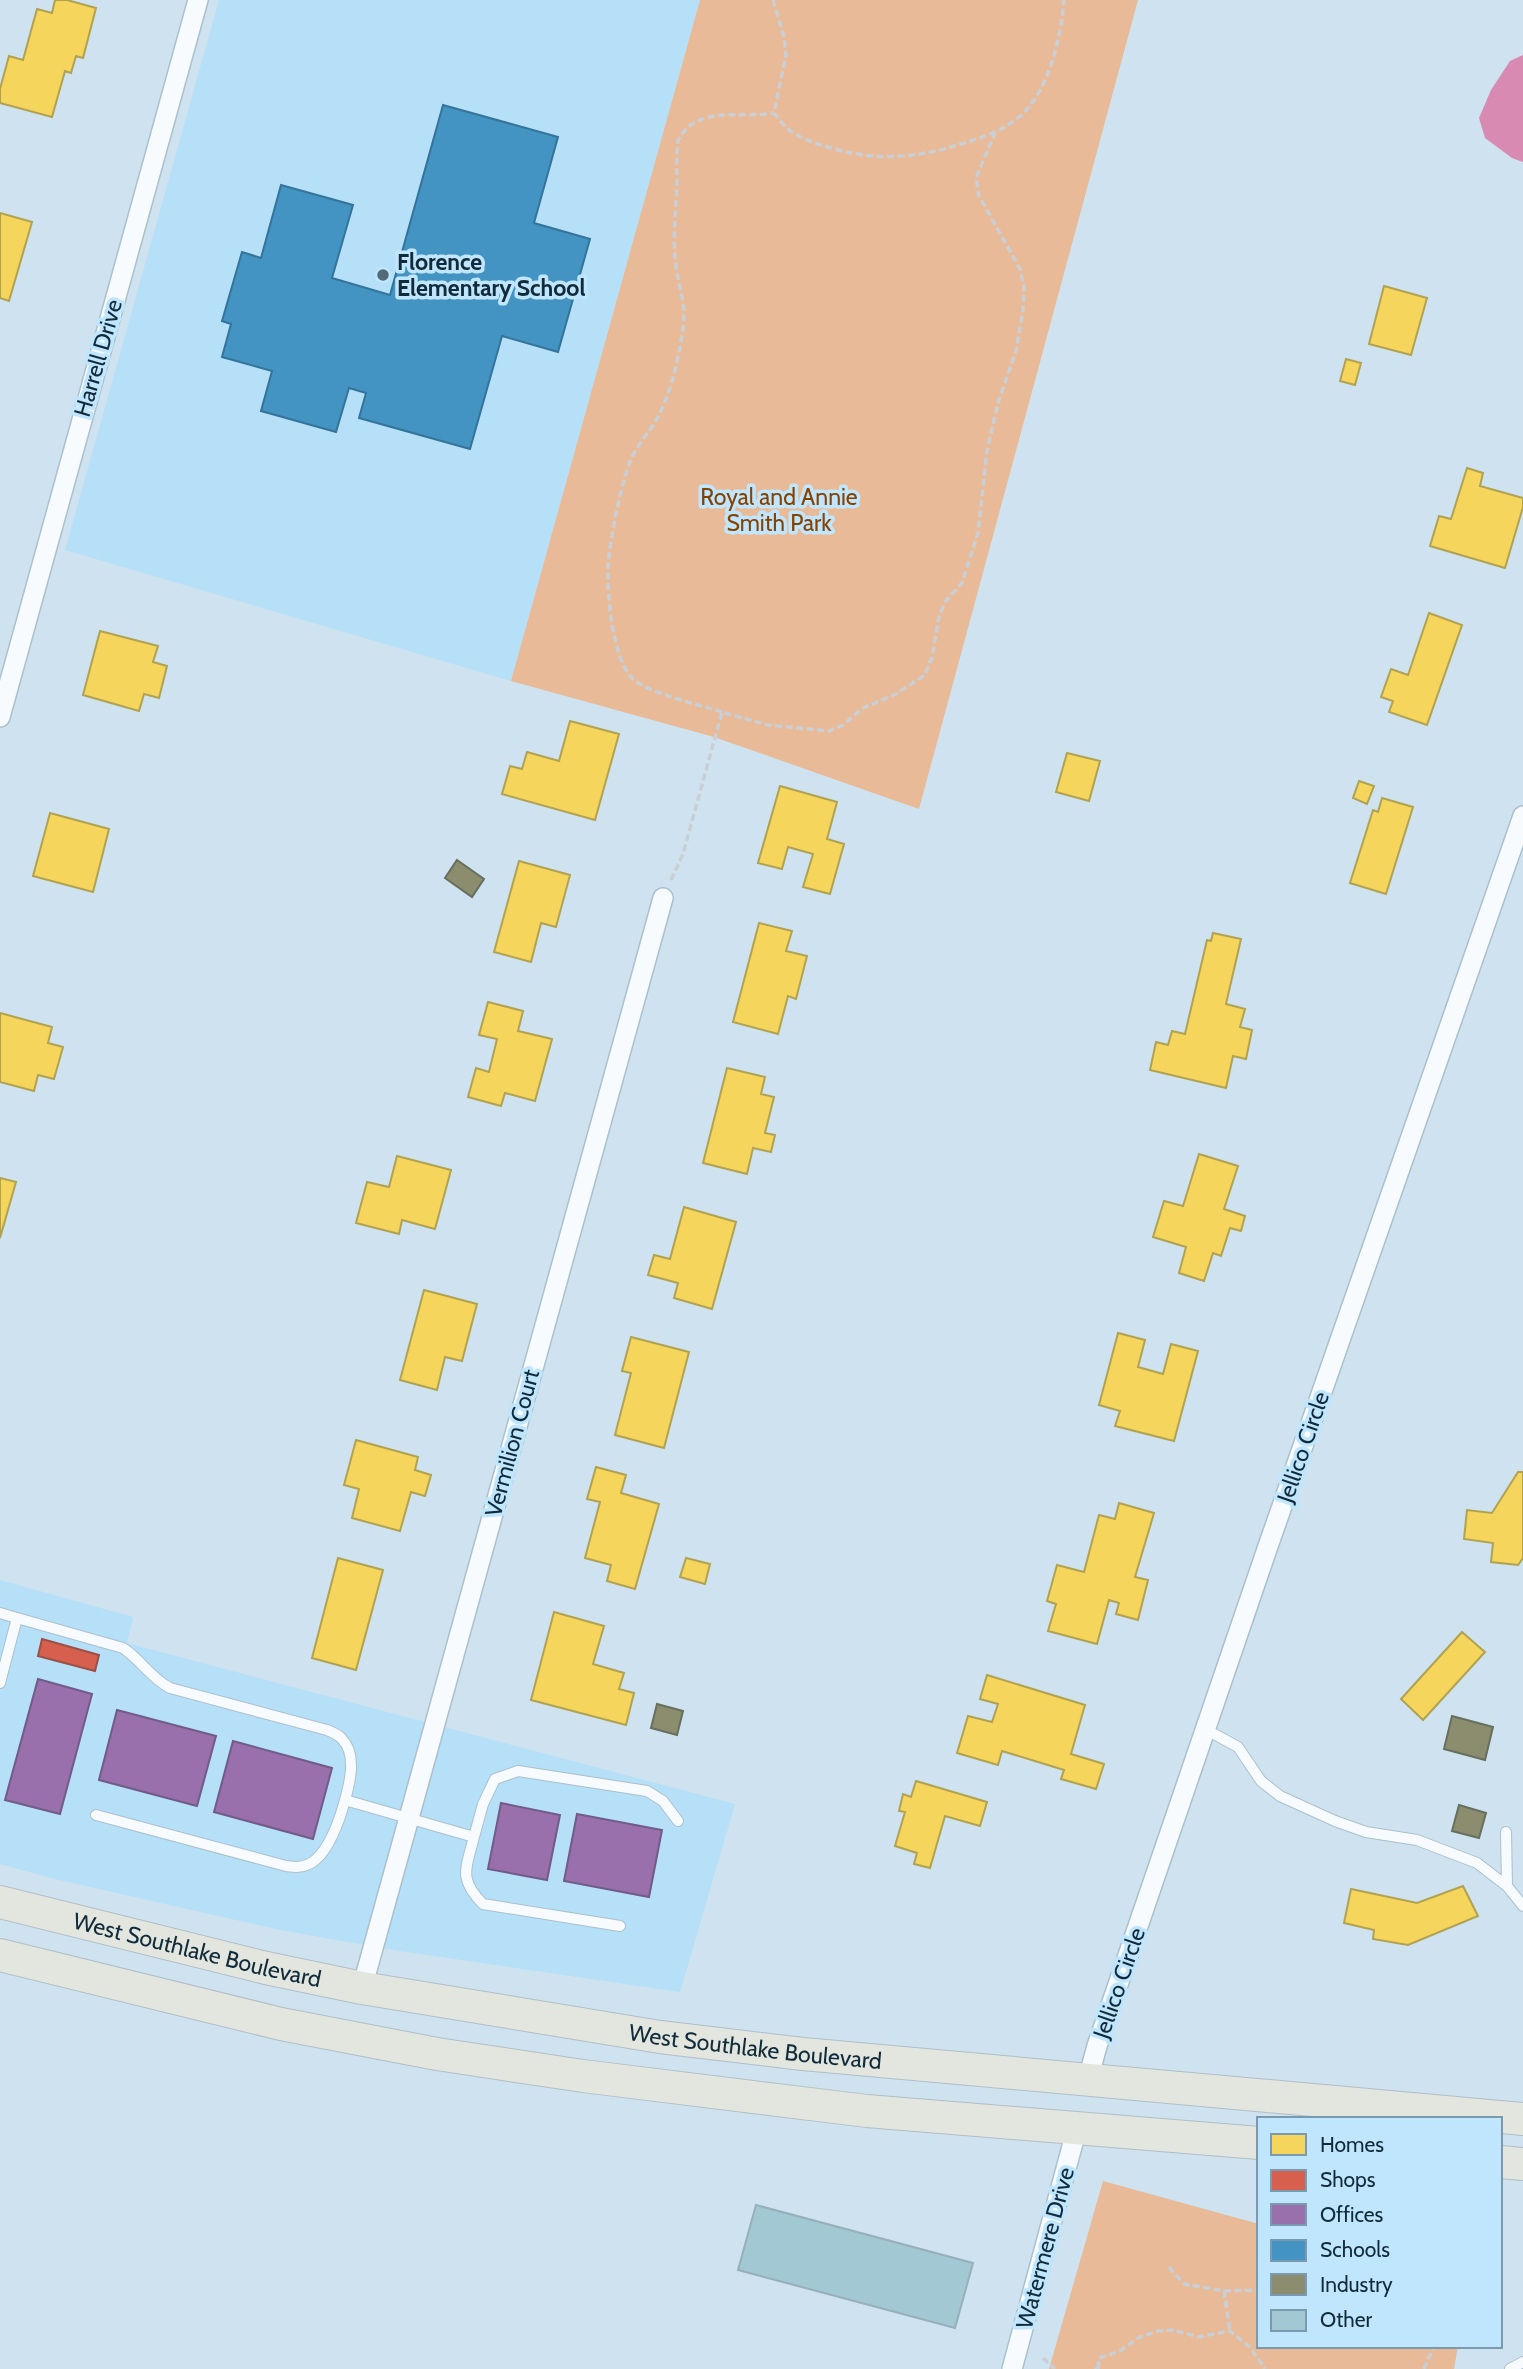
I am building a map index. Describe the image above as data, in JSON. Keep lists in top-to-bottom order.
{
  "streets": {
    "main road": ["West Southlake Boulevard"],
    "street": [
      "Harrell Drive",
      "Vermilion Court",
      "Jellico Circle",
      "Watermere Drive"
    ]
  },
  "crossings": [
    ["Vermilion Court", "West Southlake Boulevard"],
    ["Jellico Circle", "West Southlake Boulevard"]
  ],
  "parks": ["Royal and Annie Smith Park"],
  "places": ["Florence Elementary School"],
  "legend": [
    "Homes",
    "Shops",
    "Offices",
    "Schools",
    "Industry",
    "Other"
  ]
}
